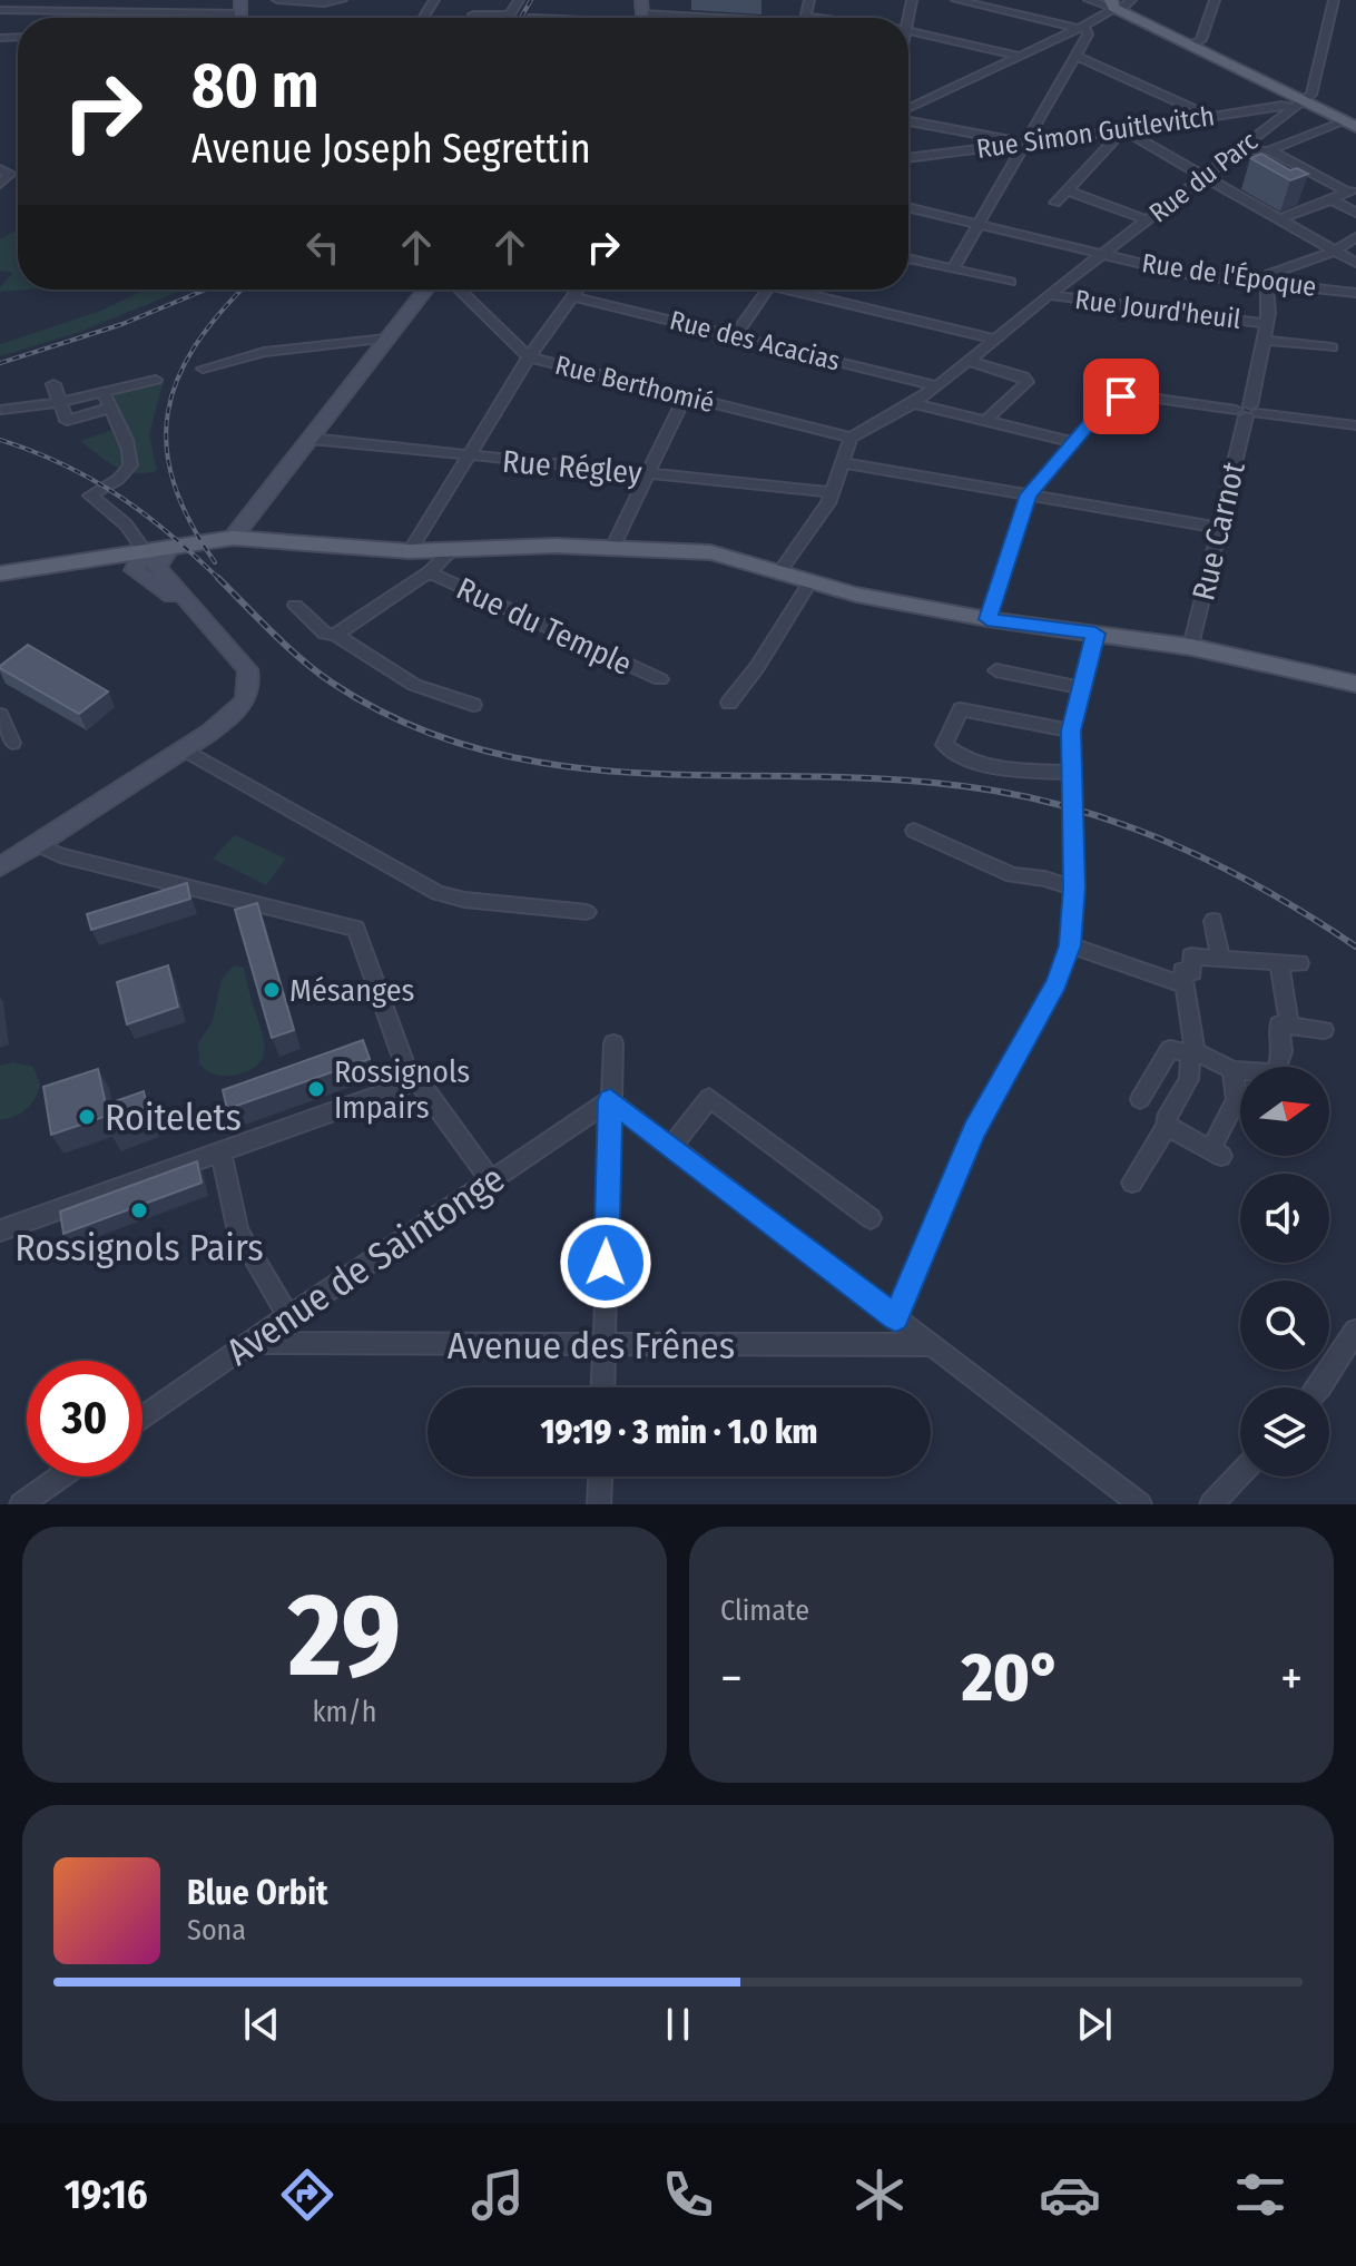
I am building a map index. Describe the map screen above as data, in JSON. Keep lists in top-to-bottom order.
{
  "streets": {
    "street": [
      "Rue Simon Guitlevitch",
      "Rue du Parc",
      "Rue de l'Époque",
      "Rue Jourd'heuil",
      "Rue des Acacias",
      "Rue Berthomié",
      "Rue Régley",
      "Rue Carnot",
      "Rue du Temple",
      "Avenue de Saintonge",
      "Avenue des Frênes"
    ]
  },
  "crossings": [
    ["Rue Simon Guitlevitch", "Rue du Parc"],
    ["Rue du Parc", "Rue de l'Époque"],
    ["Rue du Parc", "Rue Jourd'heuil"],
    ["Rue du Parc", "Rue des Acacias"],
    ["Rue du Parc", "Rue Berthomié"],
    ["Rue de l'Époque", "Rue Carnot"],
    ["Rue Jourd'heuil", "Rue Carnot"],
    ["Avenue de Saintonge", "Avenue des Frênes"]
  ],
  "places": [
    "Mésanges",
    "Rossignols Impairs",
    "Roitelets",
    "Rossignols Pairs"
  ],
  "north": "right",
  "page": {
    "turn": ["80 m", "Avenue Joseph Segrettin"],
    "limit": "30",
    "trip": "19:19 · 3 min · 1.0 km",
    "tile": [
      ["29", "km/h"],
      "Climate"
    ],
    "heat": ["−", "20°", "+"],
    "song": ["Blue Orbit", "Sona"],
    "tabs": "19:16"
  }
}
